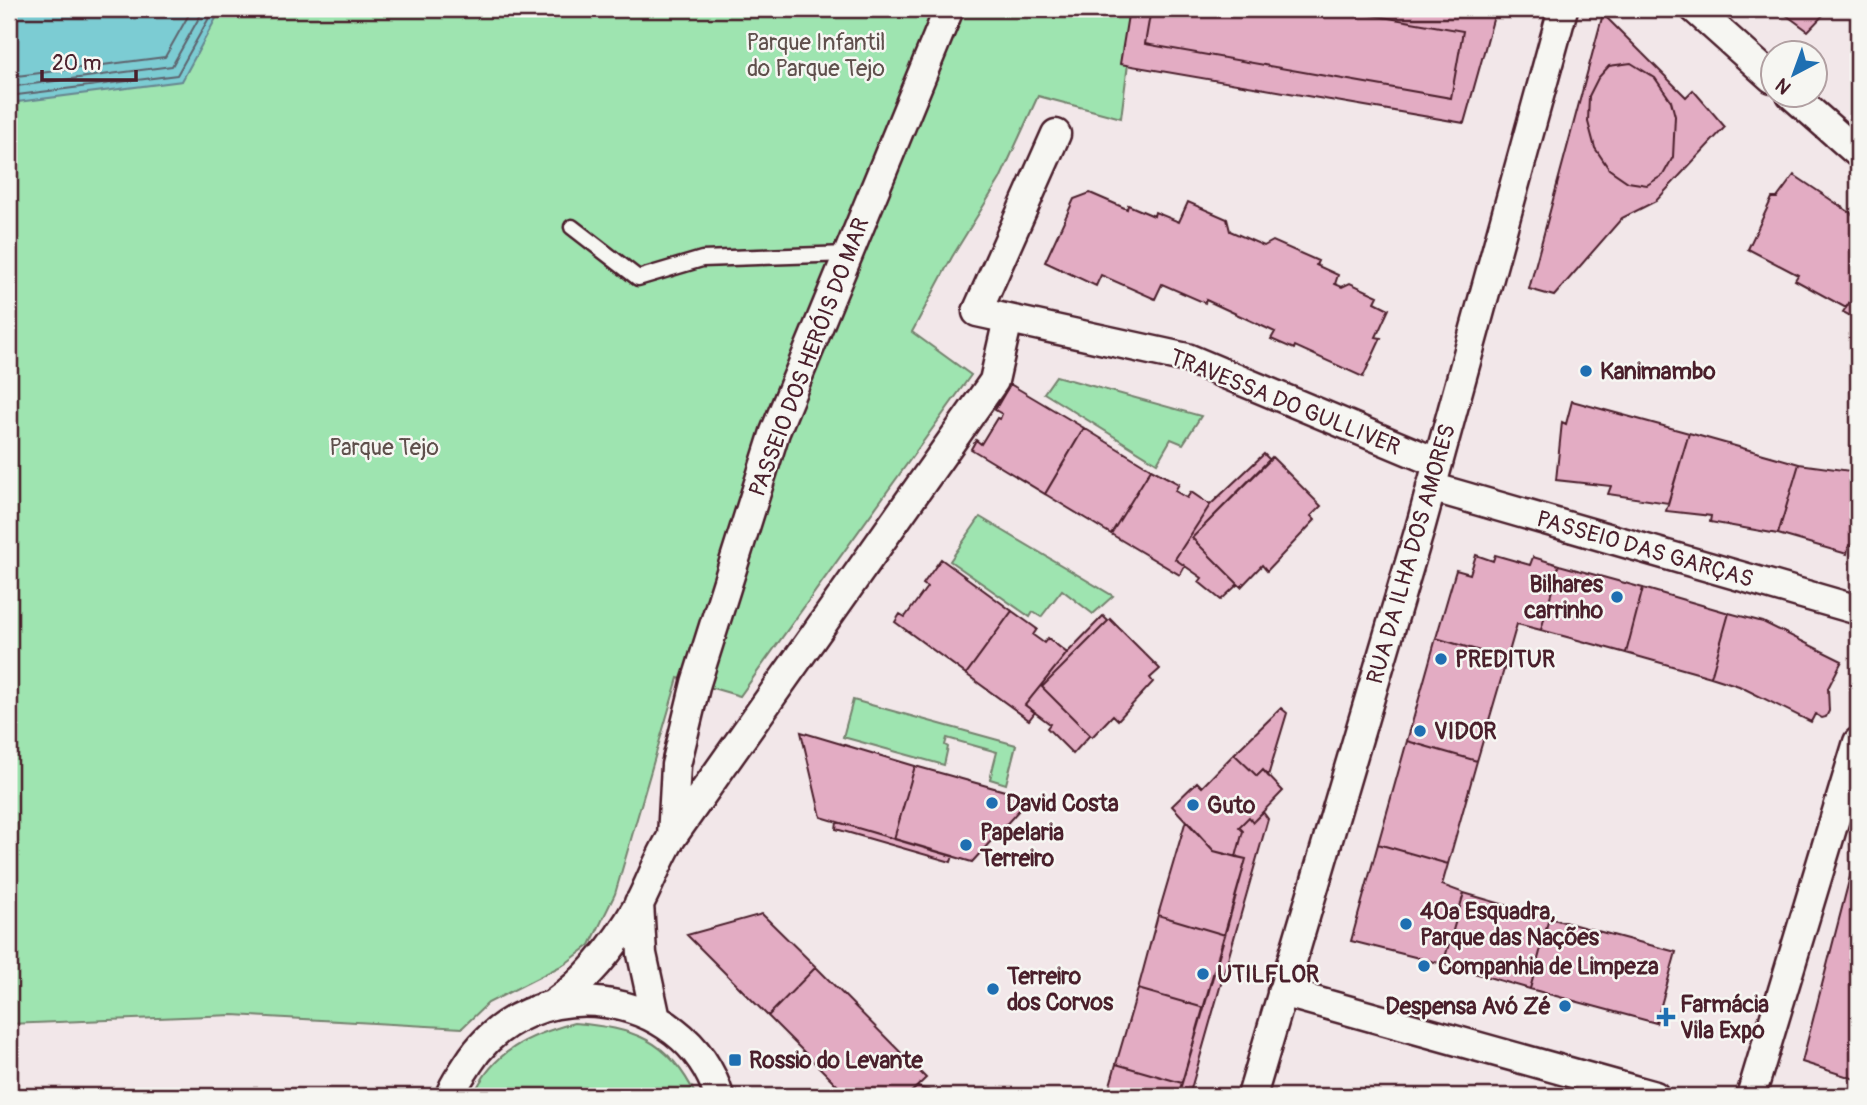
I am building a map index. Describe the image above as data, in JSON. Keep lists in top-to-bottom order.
{
  "streets": {
    "street": [
      "PASSEIO DOS HERÓIS DO MAR",
      "TRAVESSA DO GULLIVER",
      "PASSEIO DAS GARÇAS",
      "RUA DA ILHA DOS AMORES"
    ]
  },
  "crossings": [
    ["PASSEIO DOS HERÓIS DO MAR", "TRAVESSA DO GULLIVER"],
    ["TRAVESSA DO GULLIVER", "PASSEIO DAS GARÇAS"],
    ["TRAVESSA DO GULLIVER", "RUA DA ILHA DOS AMORES"],
    ["PASSEIO DAS GARÇAS", "RUA DA ILHA DOS AMORES"]
  ],
  "parks": ["Parque Infantil do Parque Tejo", "Parque Tejo"],
  "places": {
    "other": [
      "Kanimambo",
      "Bilhares carrinho",
      "PREDITUR",
      "VIDOR",
      "David Costa",
      "Guto",
      "Papelaria Terreiro",
      "40ª Esquadra, Parque das Nações",
      "Companhia de Limpeza",
      "UTILFLOR",
      "Terreiro dos Corvos",
      "Despensa Avó Zé"
    ],
    "health": ["Farmácia Vila Expo"],
    "transit": ["Rossio do Levante"]
  },
  "scale_bar": "20 m",
  "north": "bottom left"
}
